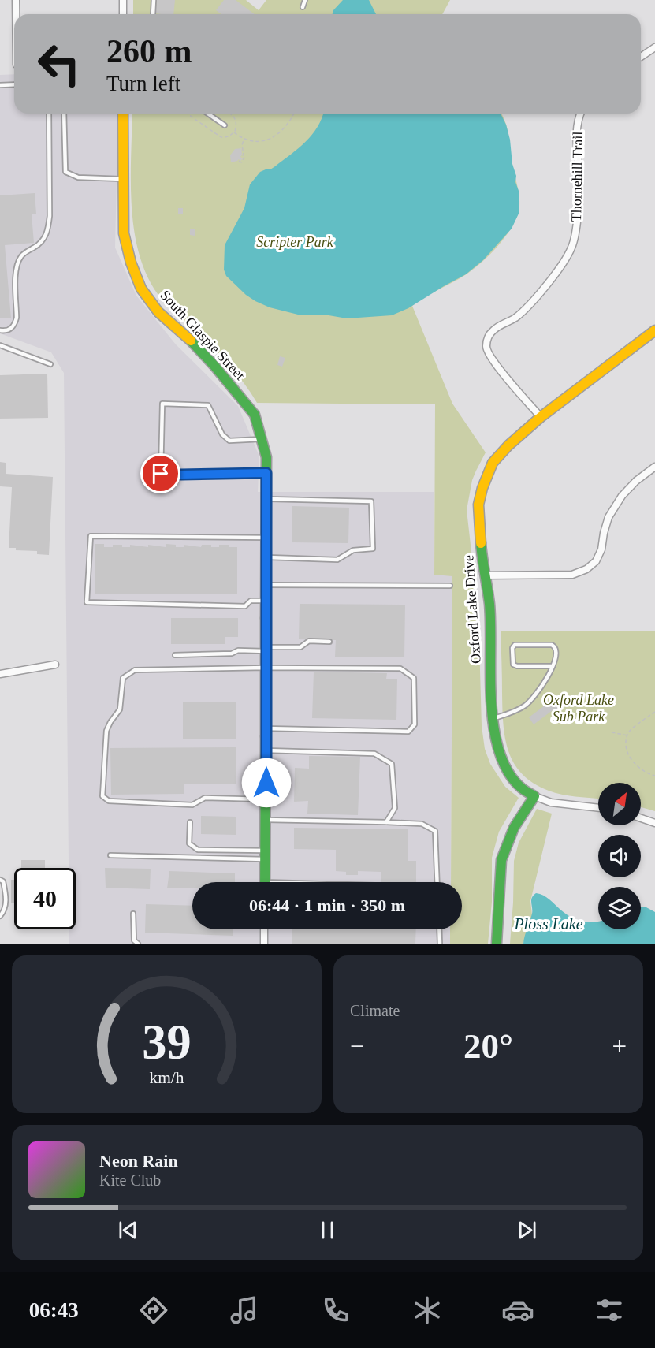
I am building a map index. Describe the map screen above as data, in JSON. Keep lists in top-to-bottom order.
{
  "streets": {
    "street": ["Thornehill Trail", "South Glaspie Street", "Oxford Lake Drive"]
  },
  "crossings": [
    ["Thornehill Trail", "Oxford Lake Drive"]
  ],
  "water": ["Ploss Lake"],
  "parks": ["Scripter Park", "Oxford Lake Sub Park"],
  "north": "top right",
  "page": {
    "turn": ["260 m", "Turn left"],
    "limit": "40",
    "trip": "06:44 · 1 min · 350 m",
    "tile": "Climate",
    "heat": ["−", "20°", "+"],
    "song": ["Neon Rain", "Kite Club"],
    "tabs": "06:43",
    "gauge": ["39", "km/h"]
  }
}
